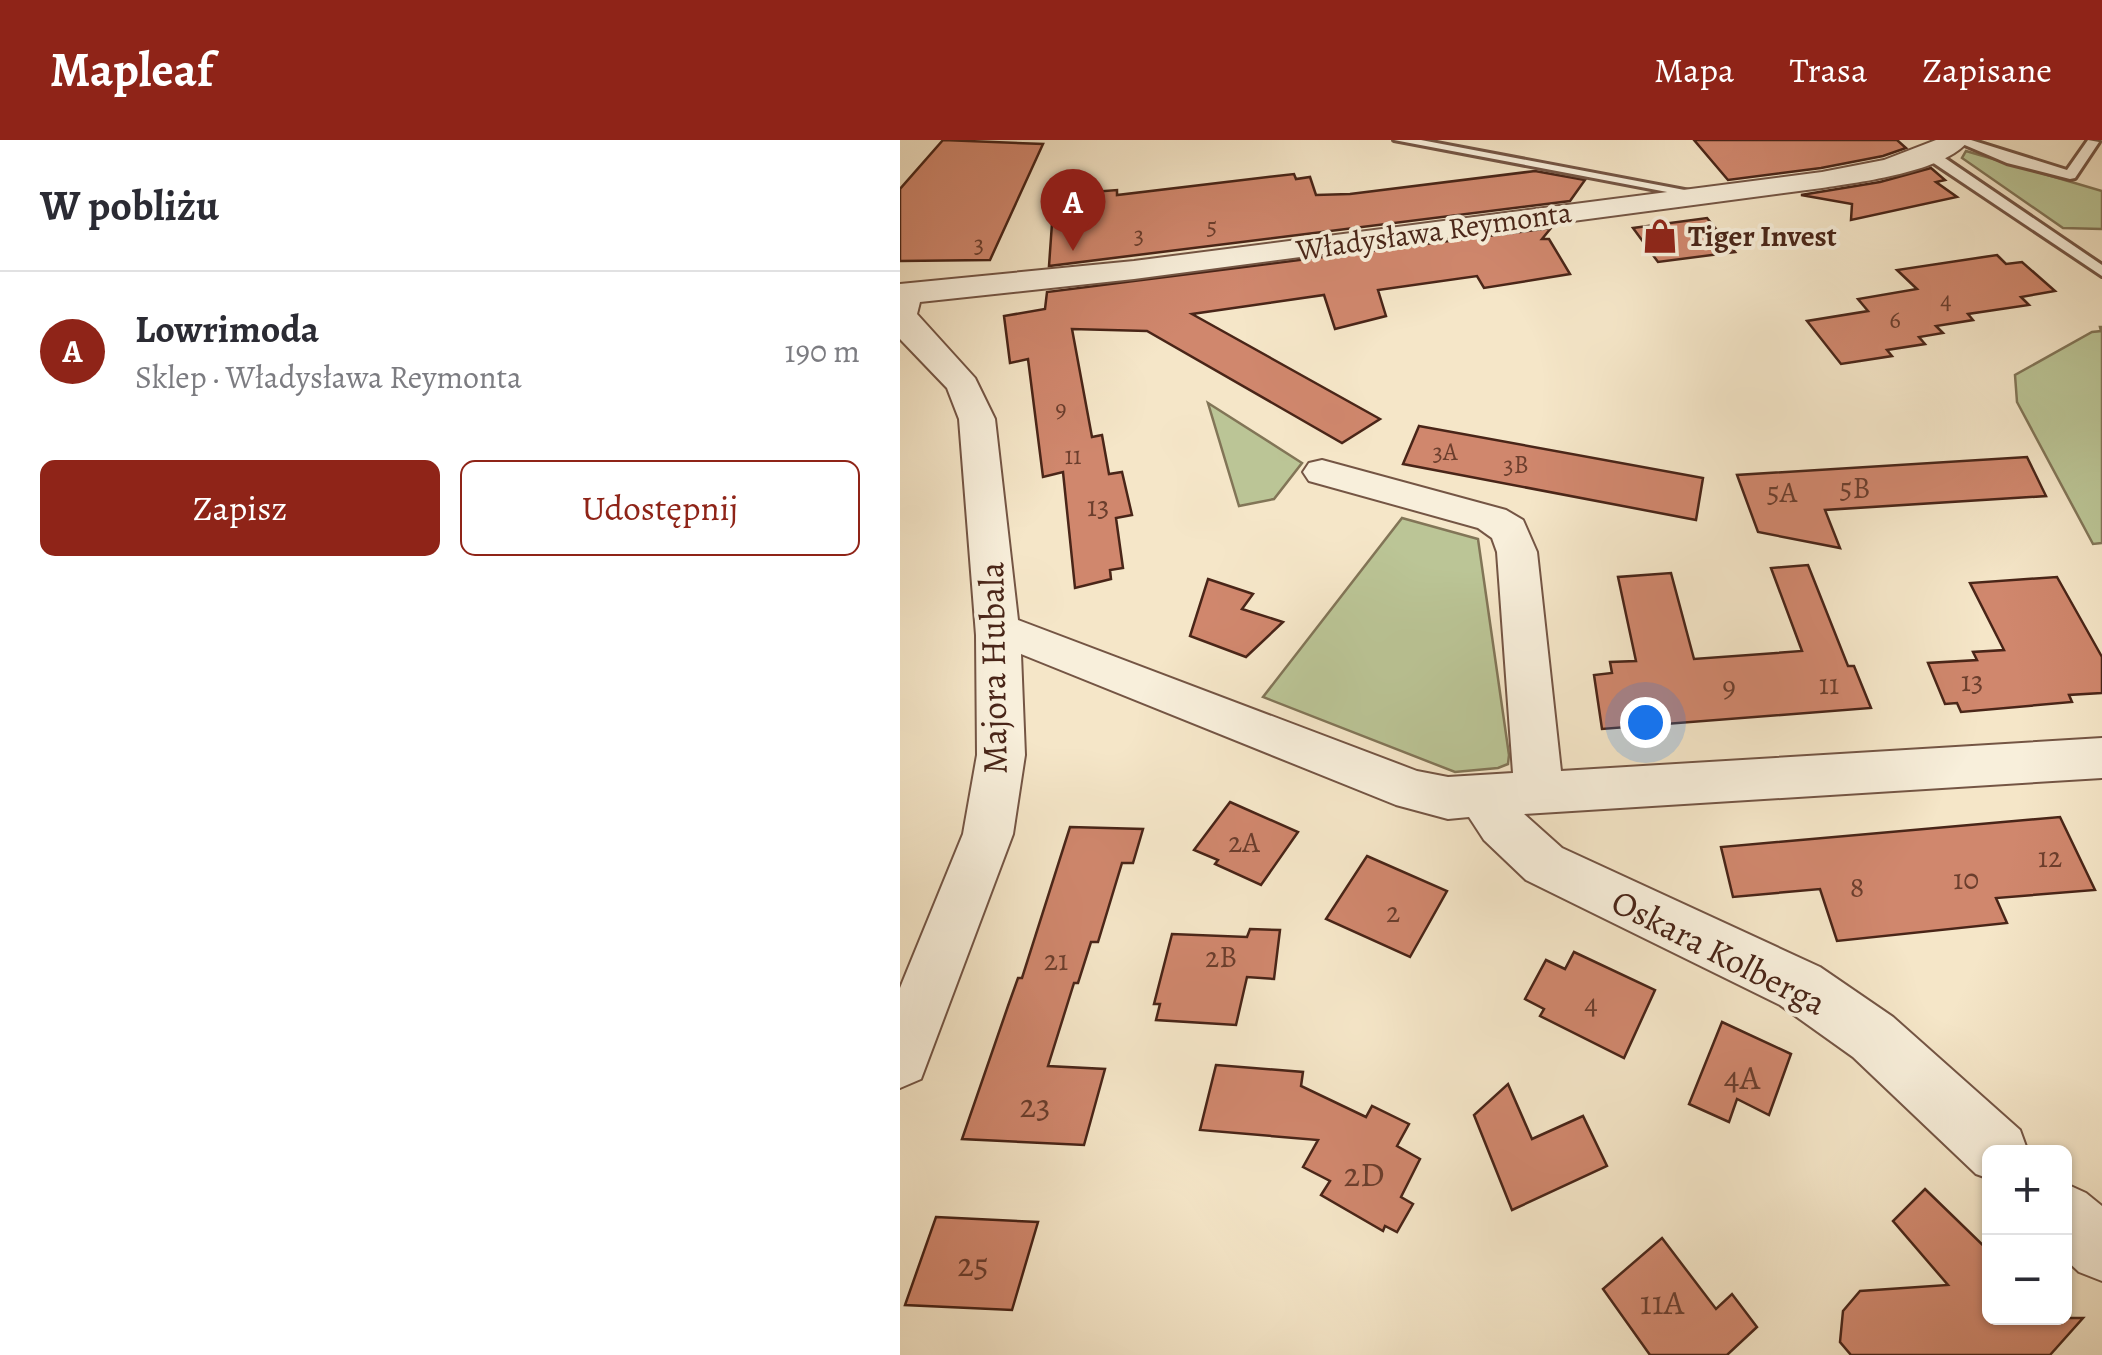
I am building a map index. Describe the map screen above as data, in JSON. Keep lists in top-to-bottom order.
{
  "streets": {
    "street": ["Władysława Reymonta", "Majora Hubala", "Oskara Kolberga"]
  },
  "crossings": [
    ["Władysława Reymonta", "Majora Hubala"]
  ],
  "places": {
    "shop": ["Tiger Invest"]
  },
  "house_numbers": [
    "5",
    "3",
    "3",
    "4",
    "6",
    "9",
    "3A",
    "11",
    "3B",
    "5B",
    "5A",
    "13",
    "13",
    "11",
    "9",
    "2A",
    "12",
    "10",
    "8",
    "2",
    "2B",
    "21",
    "4",
    "4A",
    "23",
    "2D",
    "25",
    "11A"
  ],
  "page": {
    "header": "Mapleaf",
    "nav": ["Mapa", "Trasa", "Zapisane"],
    "heading": "W pobliżu",
    "pins": "A",
    "list": [
      {
        "mark": "A",
        "name": "Lowrimoda",
        "note": "Sklep · Władysława Reymonta",
        "value": "190 m"
      }
    ],
    "buttons": ["Zapisz", "Udostępnij"],
    "map_buttons": ["+", "−"]
  }
}
